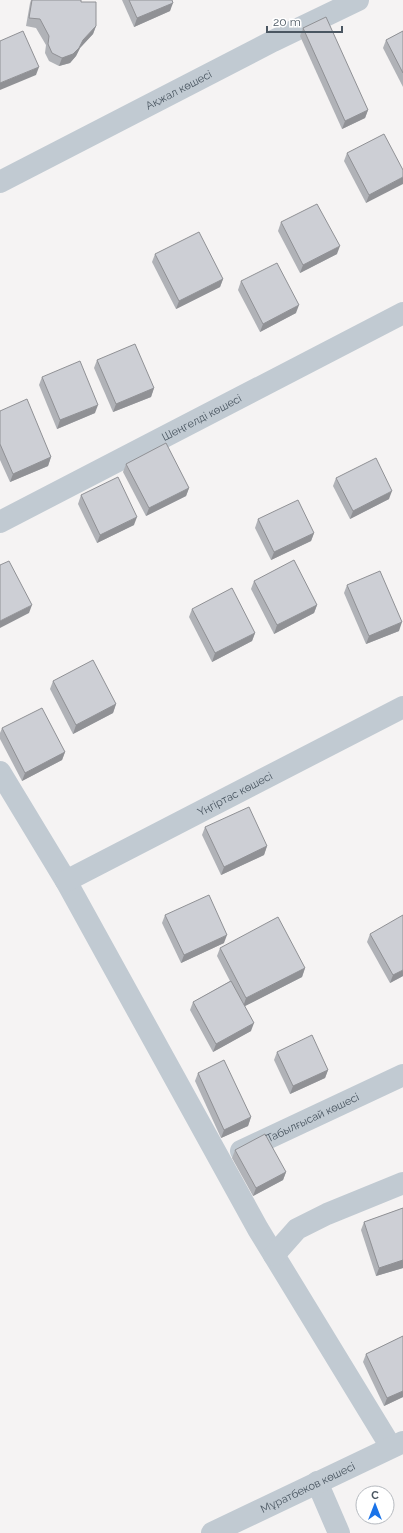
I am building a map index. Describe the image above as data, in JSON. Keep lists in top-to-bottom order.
{
  "streets": {
    "street": [
      "Ақжал көшесі",
      "Шеңгелді көшесі",
      "Үңгіртас көшесі",
      "Табылғысай көшесі",
      "Мұратбеков көшесі"
    ]
  },
  "scale_bar": "20 m",
  "north": "top"
}
